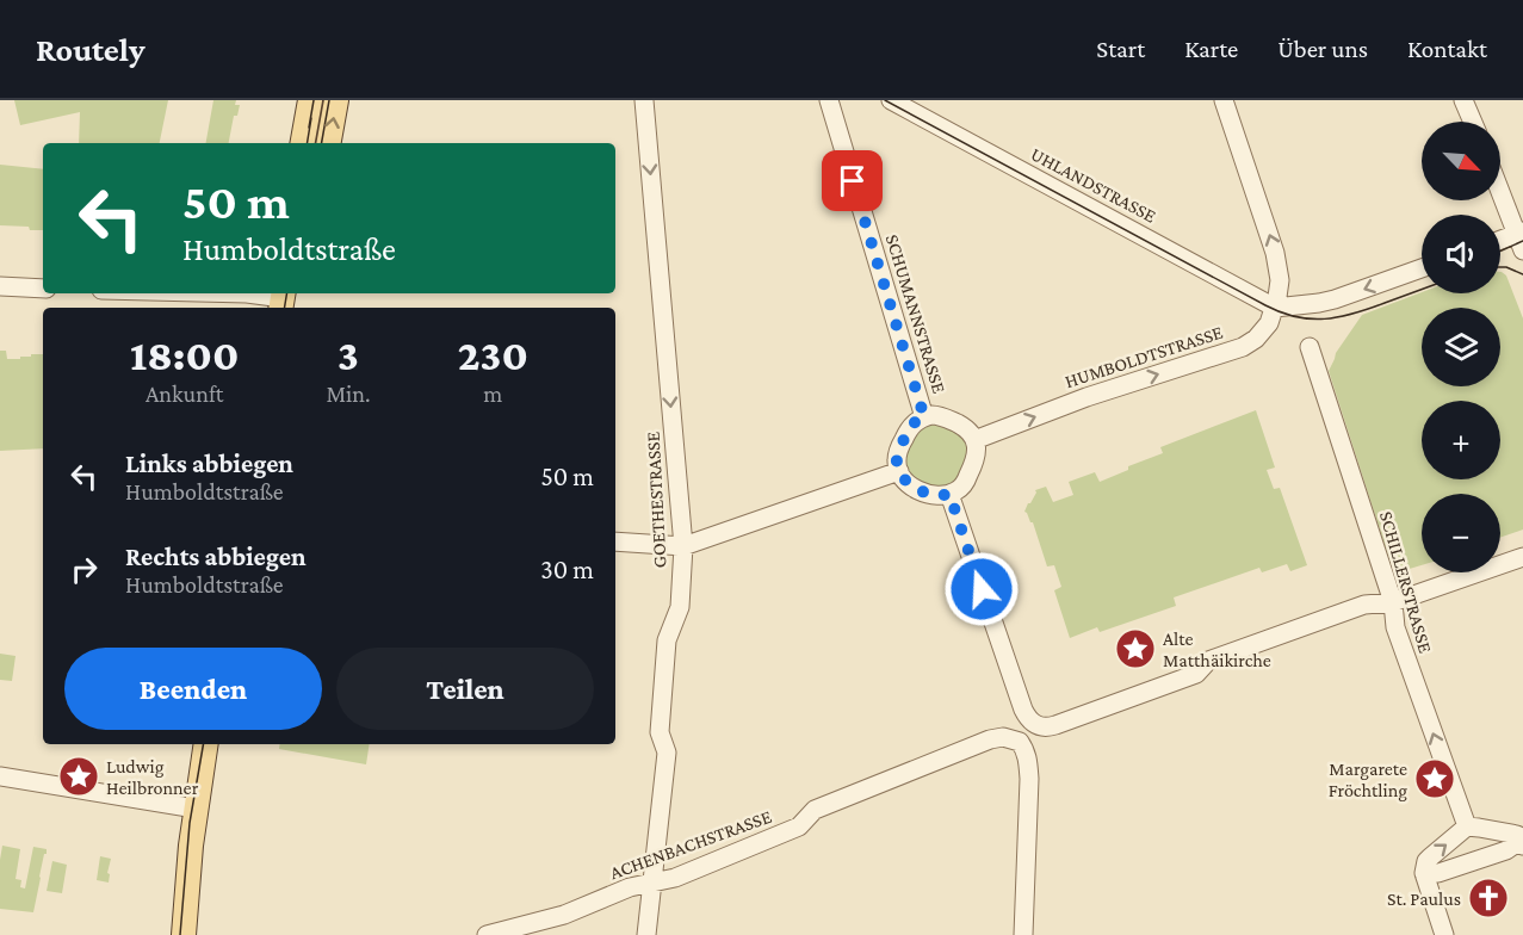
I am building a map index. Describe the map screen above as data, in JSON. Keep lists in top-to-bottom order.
{
  "streets": {
    "street": [
      "UHLANDSTRASSE",
      "SCHUMANNSTRASSE",
      "HUMBOLDTSTRASSE",
      "GOETHESTRASSE",
      "SCHILLERSTRASSE",
      "ACHENBACHSTRASSE"
    ]
  },
  "crossings": [
    ["UHLANDSTRASSE", "HUMBOLDTSTRASSE"],
    ["SCHUMANNSTRASSE", "HUMBOLDTSTRASSE"],
    ["GOETHESTRASSE", "ACHENBACHSTRASSE"]
  ],
  "one_way": ["HUMBOLDTSTRASSE", "GOETHESTRASSE", "SCHILLERSTRASSE"],
  "places": {
    "place": ["Alte Matthäikirche", "Ludwig Heilbronner", "Margarete Fröchtling"],
    "church": ["St. Paulus"]
  },
  "north": "bottom right",
  "page": {
    "header": "Routely",
    "nav": [
      "Start",
      "Karte",
      "Über uns",
      "Kontakt"
    ],
    "map_buttons": ["+", "−"],
    "turn": ["50 m", "Humboldtstraße"],
    "eta": [
      "18:00",
      "Ankunft",
      "3",
      "Min.",
      "230",
      "m"
    ],
    "list": [
      {
        "name": "Links abbiegen",
        "note": "Humboldtstraße",
        "value": "50 m"
      },
      {
        "name": "Rechts abbiegen",
        "note": "Humboldtstraße",
        "value": "30 m"
      }
    ],
    "buttons": ["Beenden", "Teilen"]
  }
}
